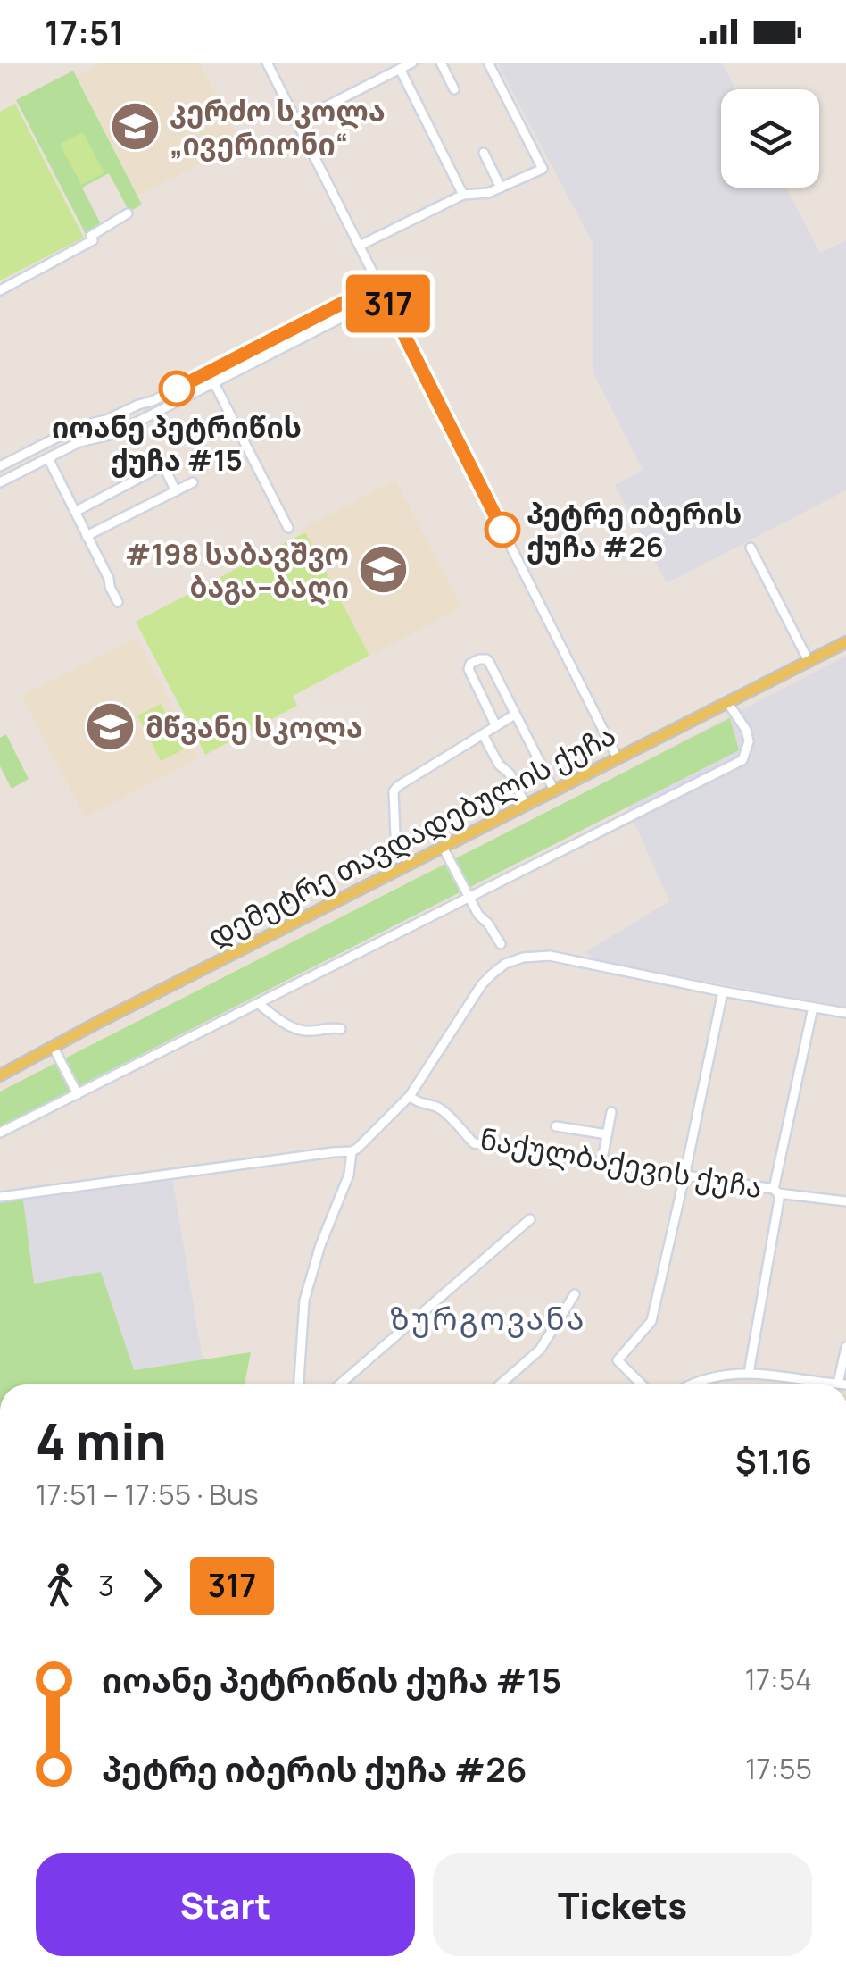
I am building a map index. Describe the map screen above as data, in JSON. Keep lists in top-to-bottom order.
{
  "streets": {
    "main road": ["დემეტრე თავდადებულის ქუჩა"],
    "street": ["ნაქულბაქევის ქუჩა"]
  },
  "districts": ["ზურგოვანა"],
  "places": {
    "school or university": ["კერძო სკოლა „ივერიონი“", "#198 საბავშვო ბაგა–ბაღი", "მწვანე სკოლა"],
    "other": ["იოანე პეტრიწის ქუჩა #15", "პეტრე იბერის ქუჩა #26"]
  },
  "lines": ["bus line 317"],
  "page": {
    "status": "17:51",
    "on_map": "317",
    "heading": ["4 min", "17:51 – 17:55 · Bus", "$1.16"],
    "legs": ["3", "317"],
    "list": [
      {
        "name": "იოანე პეტრიწის ქუჩა #15",
        "value": "17:54"
      },
      {
        "name": "პეტრე იბერის ქუჩა #26",
        "value": "17:55"
      }
    ],
    "buttons": ["Start", "Tickets"]
  }
}
